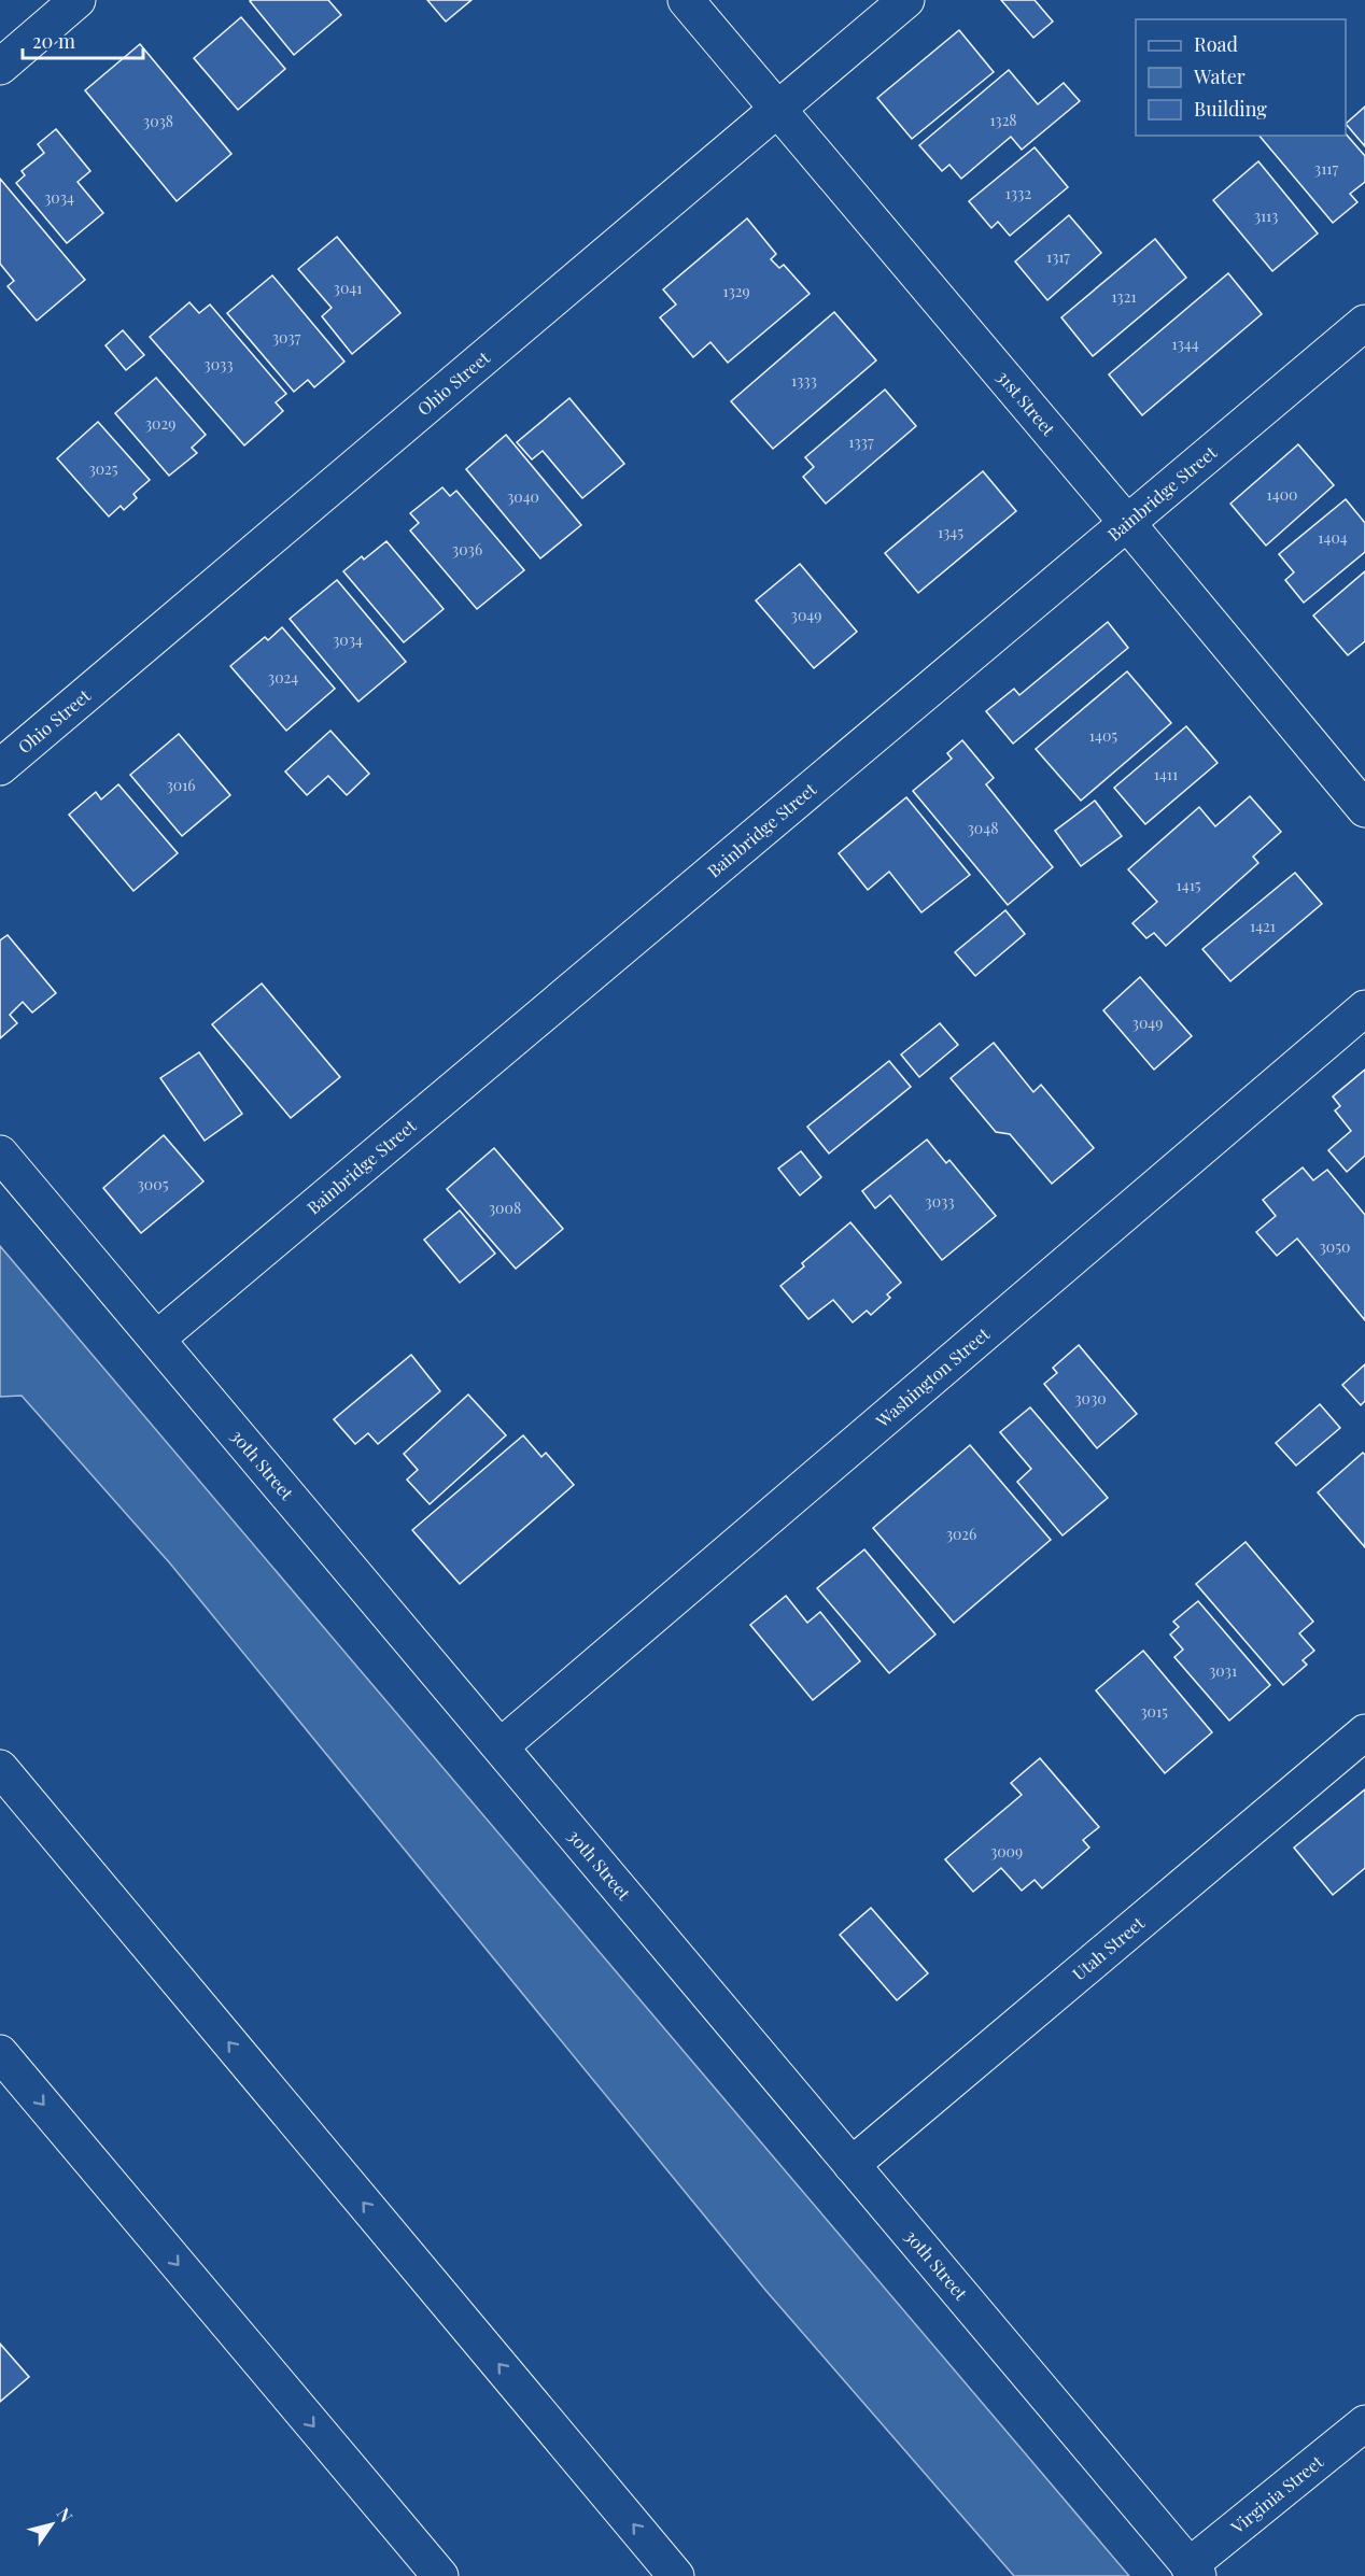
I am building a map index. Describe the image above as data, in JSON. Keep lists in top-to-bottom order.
{
  "streets": {
    "main road": [
      "Ohio Street",
      "31st Street",
      "Bainbridge Street",
      "Washington Street",
      "30th Street",
      "Utah Street",
      "Virginia Street"
    ]
  },
  "crossings": [
    ["Ohio Street", "31st Street"],
    ["31st Street", "Bainbridge Street"],
    ["Bainbridge Street", "30th Street"],
    ["Washington Street", "30th Street"],
    ["30th Street", "Utah Street"],
    ["30th Street", "Virginia Street"]
  ],
  "house_numbers": [
    "1328",
    "3038",
    "3117",
    "1332",
    "3034",
    "3113",
    "1317",
    "3041",
    "1329",
    "1321",
    "3037",
    "1344",
    "3033",
    "1333",
    "3029",
    "1337",
    "3025",
    "1400",
    "3040",
    "1345",
    "1404",
    "3036",
    "3049",
    "3034",
    "3024",
    "1405",
    "1411",
    "3016",
    "3048",
    "1415",
    "1421",
    "3049",
    "3005",
    "3033",
    "3008",
    "3050",
    "3030",
    "3026",
    "3031",
    "3015",
    "3009"
  ],
  "legend": ["Road", "Water", "Building"],
  "scale_bar": "20 m",
  "north": "top right"
}
